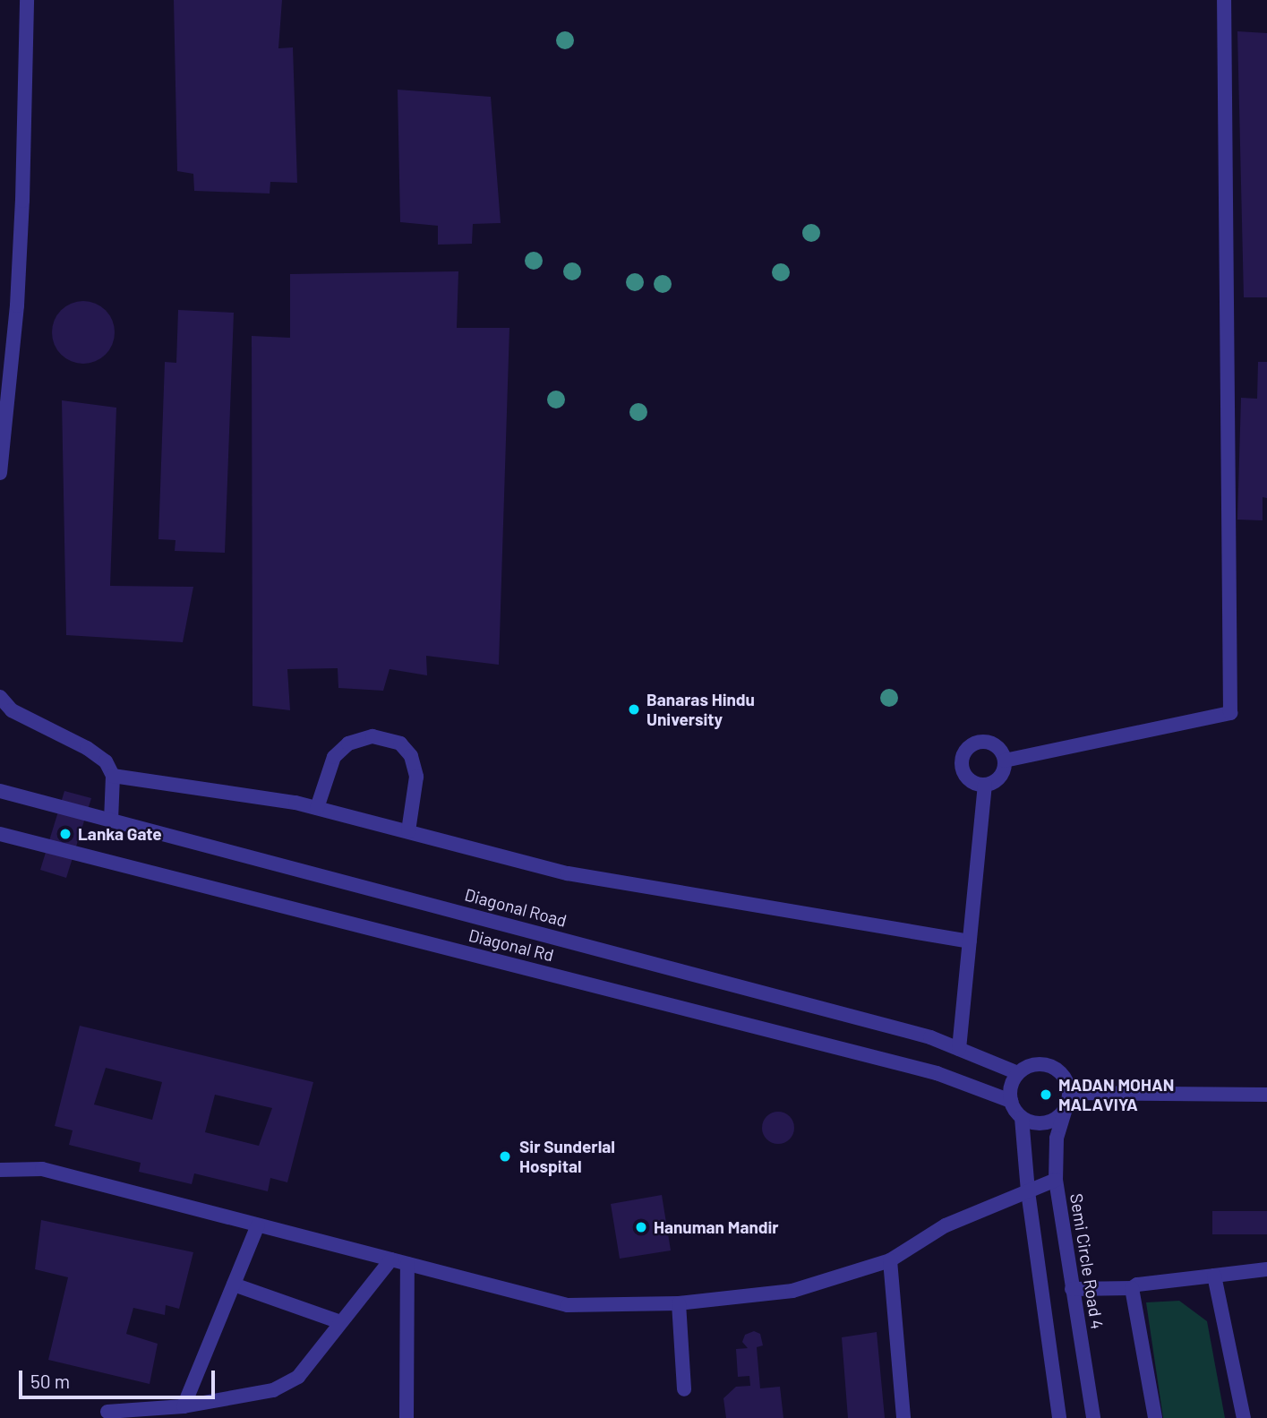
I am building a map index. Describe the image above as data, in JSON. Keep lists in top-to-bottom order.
{
  "streets": {
    "lane": ["Diagonal Road", "Diagonal Rd", "Semi Circle Road 4"]
  },
  "crossings": [
    ["Diagonal Road", "Diagonal Rd"],
    ["Diagonal Road", "Semi Circle Road 4"],
    ["Diagonal Rd", "Semi Circle Road 4"]
  ],
  "places": [
    "Banaras Hindu University",
    "Lanka Gate",
    "MADAN MOHAN MALAVIYA",
    "Sir Sunderlal Hospital",
    "Hanuman Mandir"
  ],
  "scale_bar": "50 m"
}
